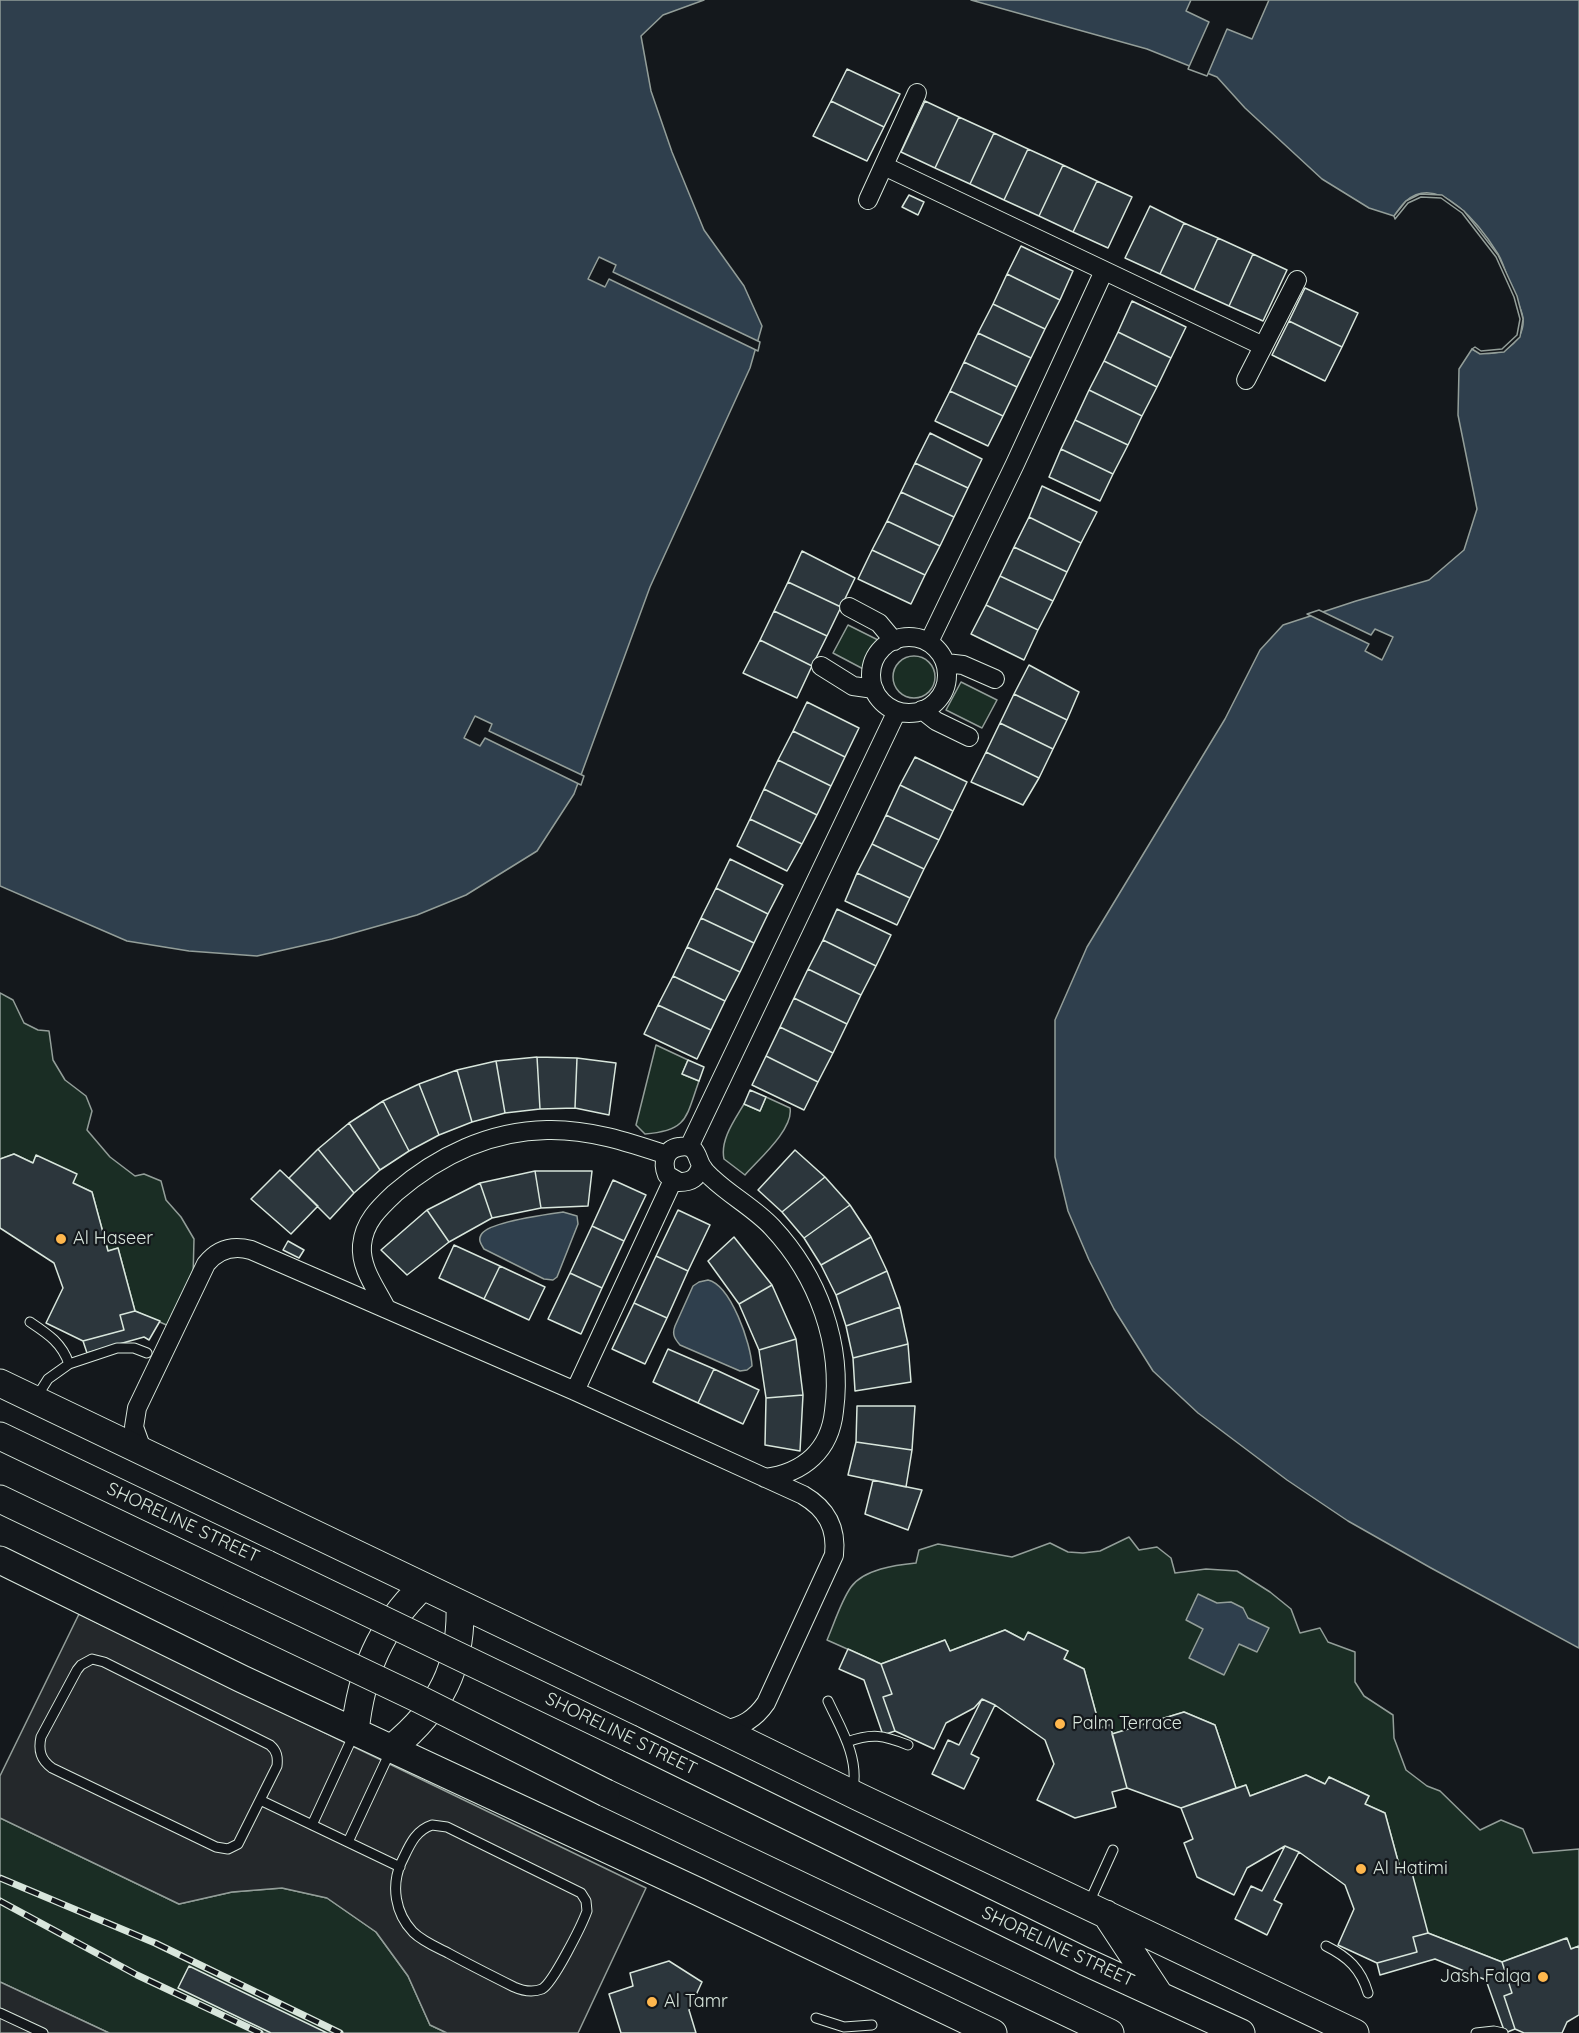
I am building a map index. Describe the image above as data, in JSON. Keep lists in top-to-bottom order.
{
  "streets": {
    "street": ["SHORELINE STREET"]
  },
  "places": [
    "Al Haseer",
    "Palm Terrace",
    "Al Hatimi",
    "Jash Falqa",
    "Al Tamr"
  ]
}
